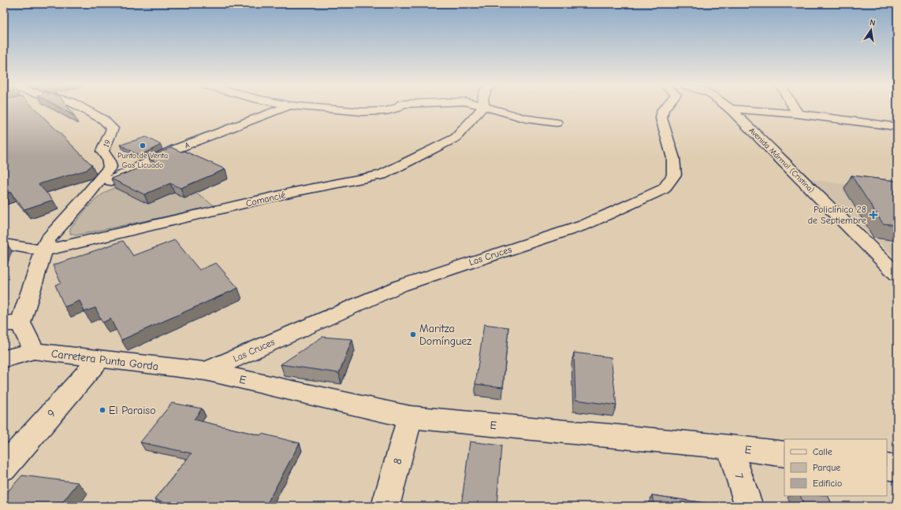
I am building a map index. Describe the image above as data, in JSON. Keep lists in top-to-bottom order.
{
  "streets": {
    "street": [
      "19",
      "A",
      "Avenida Mármol (Cristina)",
      "Comancié",
      "Las Cruces",
      "Carretera Punta Gorda",
      "E",
      "9",
      "8",
      "7"
    ]
  },
  "crossings": [
    ["19", "A"],
    ["19", "Comancié"],
    ["Las Cruces", "Carretera Punta Gorda"],
    ["Las Cruces", "E"],
    ["Carretera Punta Gorda", "E"],
    ["Carretera Punta Gorda", "9"],
    ["E", "8"],
    ["E", "7"]
  ],
  "places": {
    "other": ["Punto de Venta Gas Licuado", "Maritza Domínguez", "El Paraiso"],
    "health": ["Policlínico 28 de Septiembre"]
  },
  "legend": ["Calle", "Parque", "Edificio"],
  "north": "top"
}
